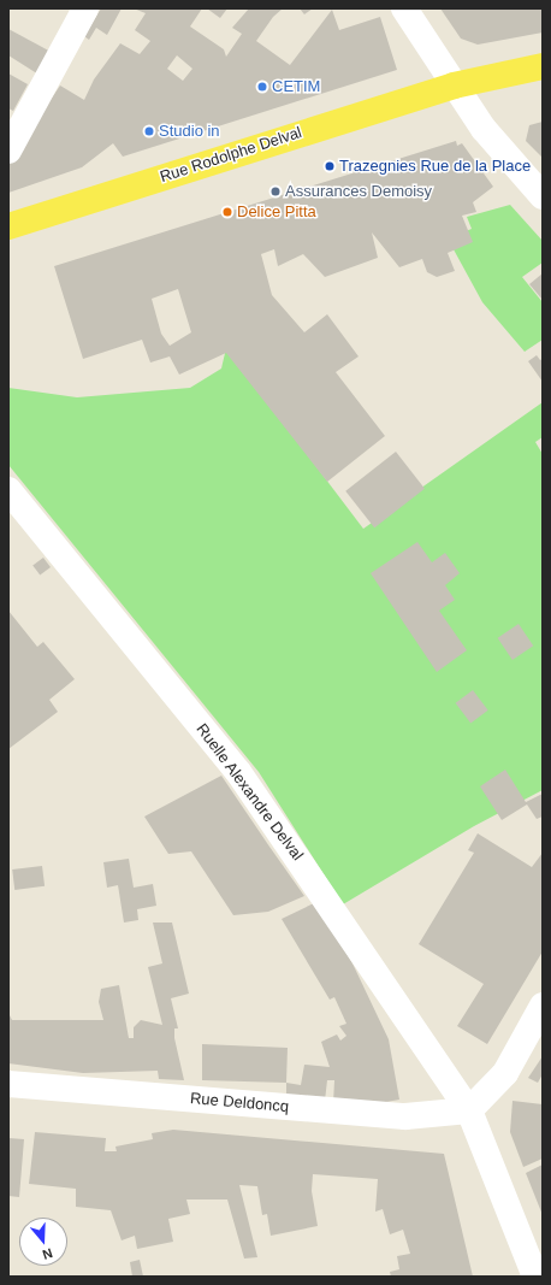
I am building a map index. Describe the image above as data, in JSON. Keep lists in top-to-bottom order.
{
  "streets": {
    "main road": ["Rue Rodolphe Delval"],
    "street": ["Ruelle Alexandre Delval", "Rue Deldoncq"]
  },
  "crossings": [
    ["Ruelle Alexandre Delval", "Rue Deldoncq"]
  ],
  "places": [
    "CETIM",
    "Studio in",
    "Trazegnies Rue de la Place",
    "Assurances Demoisy",
    "Delice Pitta"
  ],
  "north": "bottom"
}
